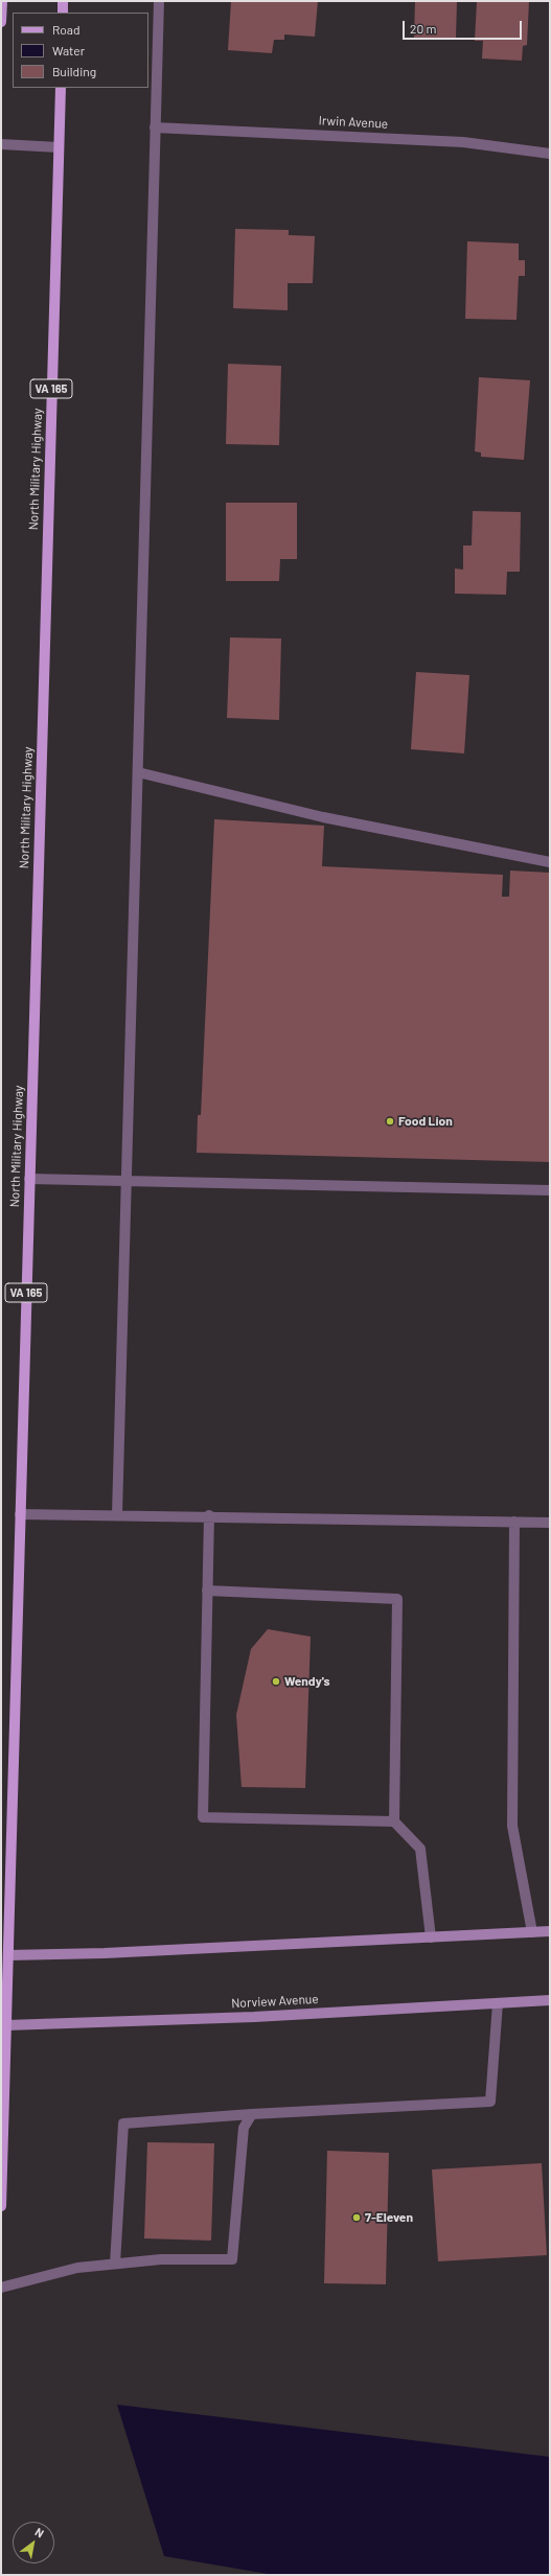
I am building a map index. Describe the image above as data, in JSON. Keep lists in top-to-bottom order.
{
  "streets": {
    "main road": ["VA 165", "North Military Highway", "Norview Avenue"],
    "street": ["Irwin Avenue"]
  },
  "crossings": [
    ["North Military Highway", "Norview Avenue"]
  ],
  "places": ["Food Lion", "Wendy's", "7-Eleven"],
  "legend": ["Road", "Water", "Building"],
  "scale_bar": "20 m",
  "north": "top right"
}
